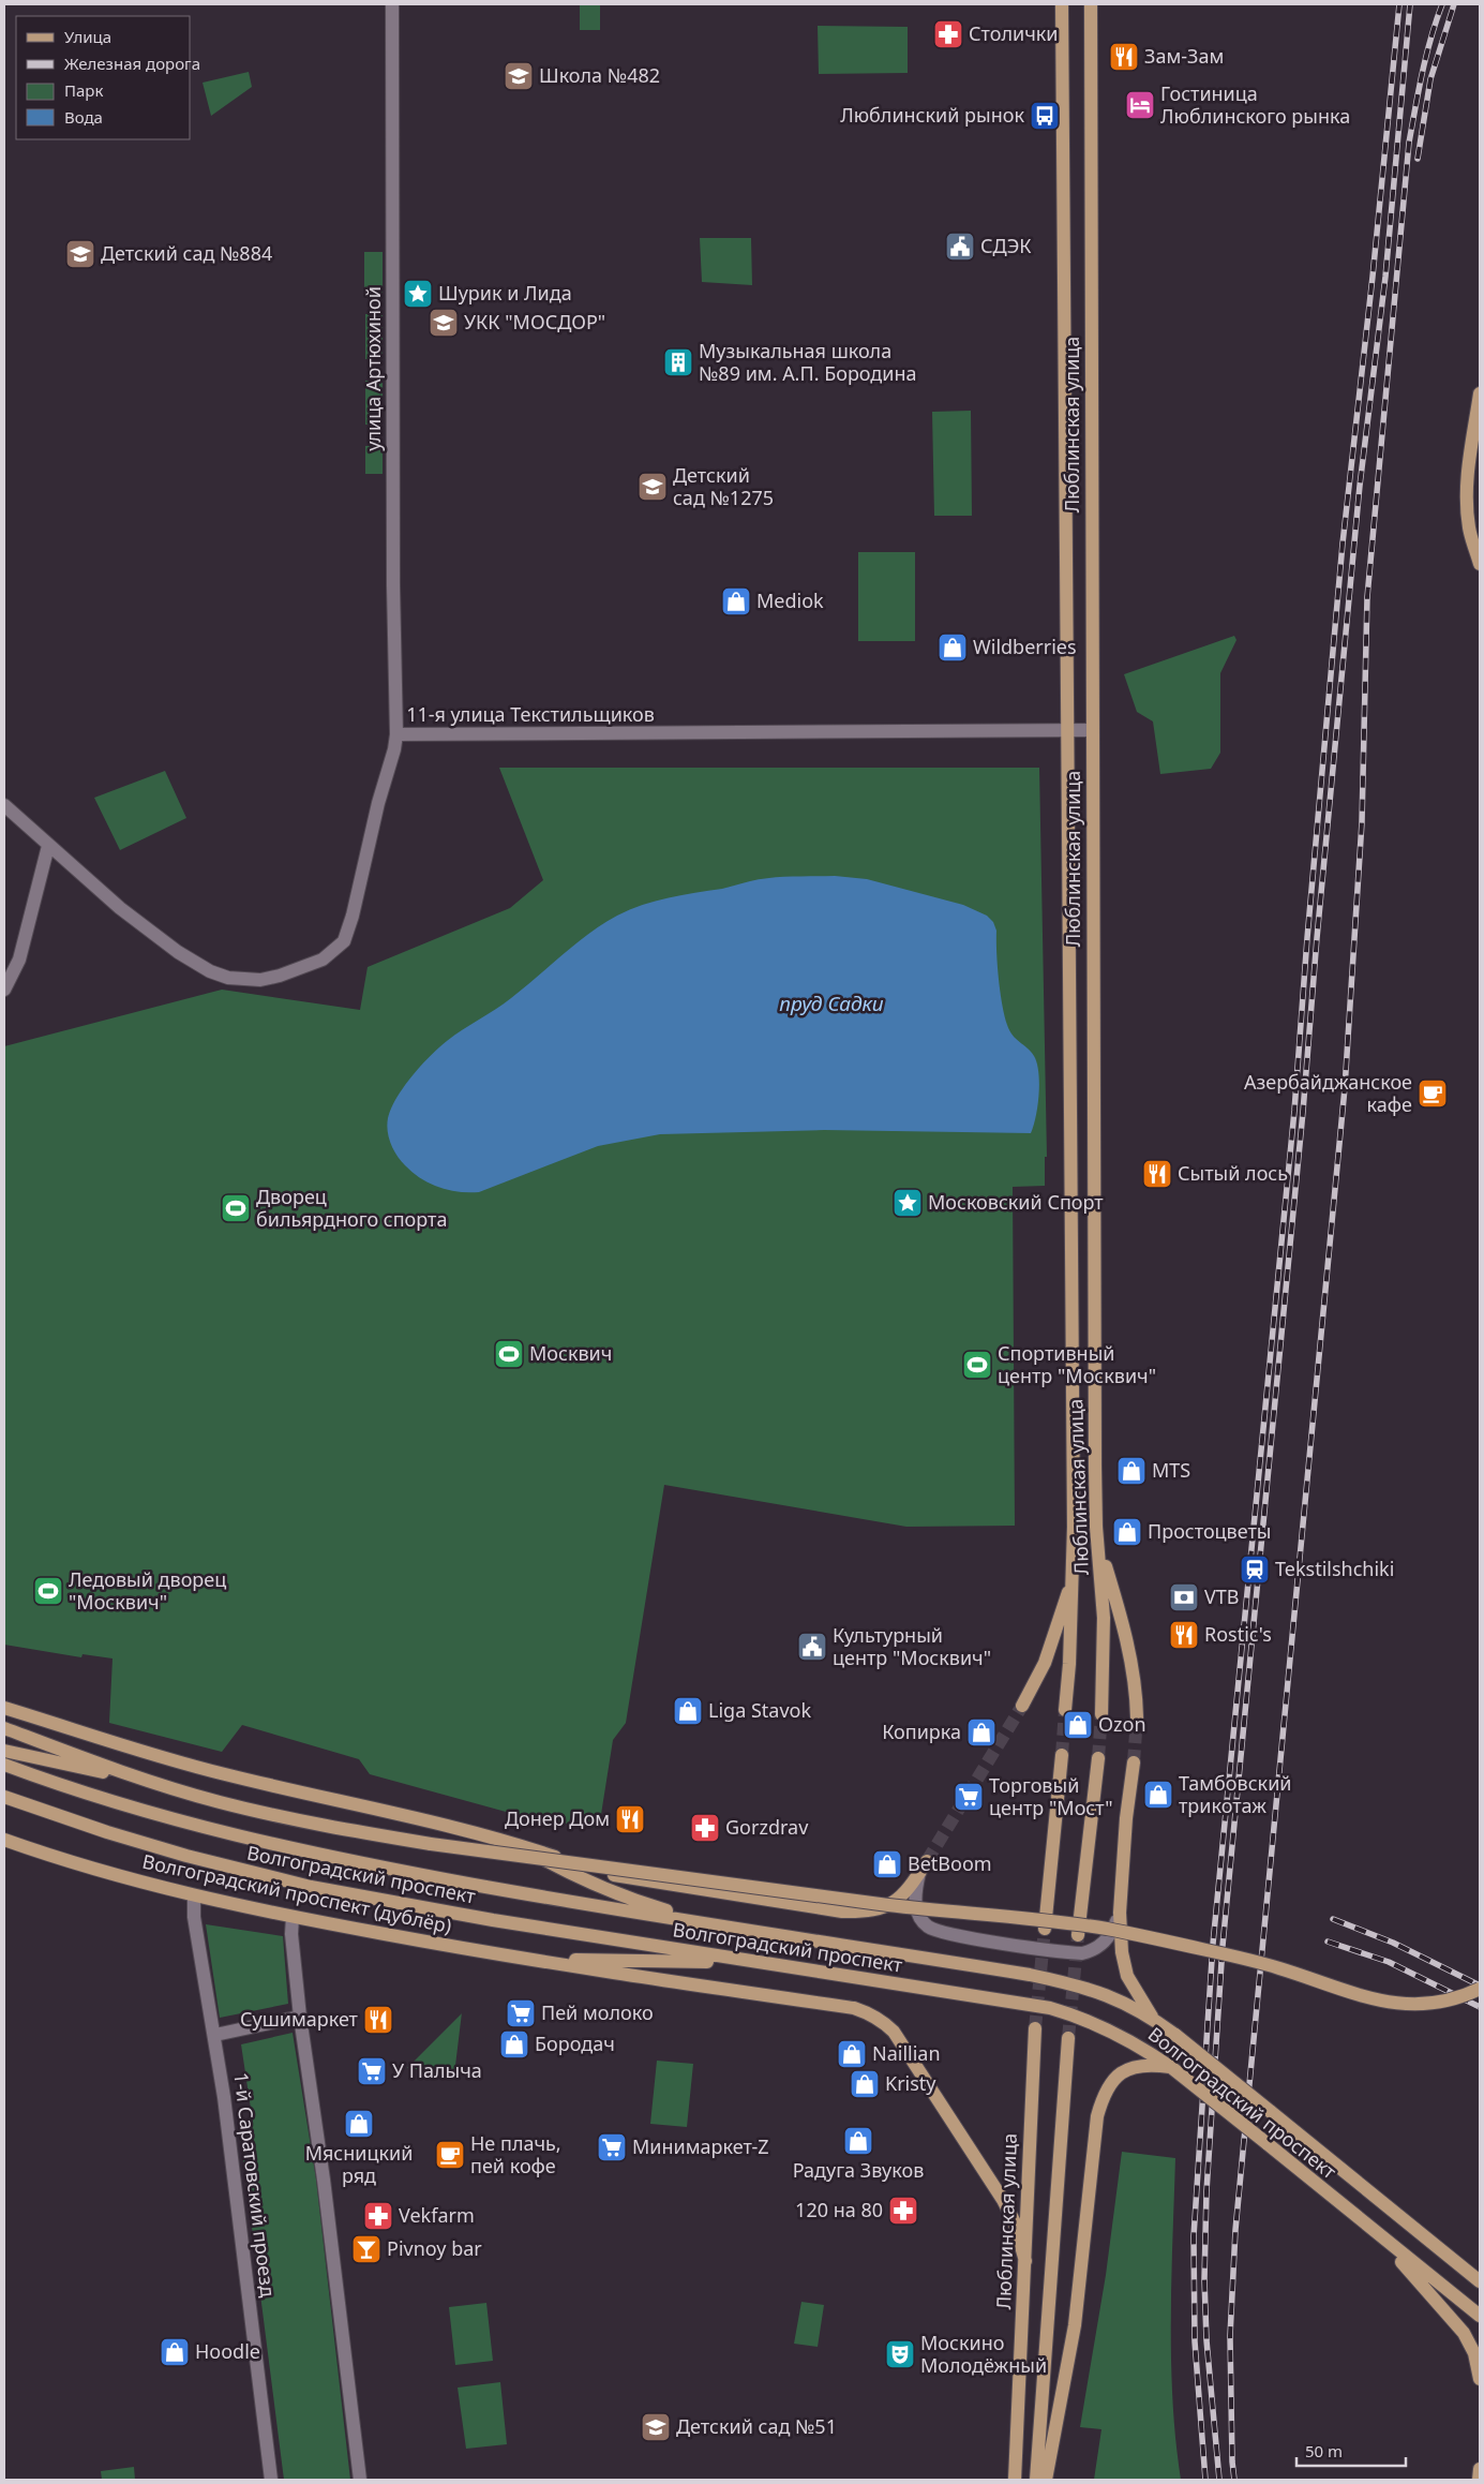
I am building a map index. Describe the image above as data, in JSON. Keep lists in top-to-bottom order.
{
  "streets": {
    "main road": ["Люблинская улица", "Волгоградский проспект", "Волгоградский проспект (дублёр)"],
    "street": ["улица Артюхиной", "11-я улица Текстильщиков", "1-й Саратовский проезд"]
  },
  "crossings": [
    ["улица Артюхиной", "11-я улица Текстильщиков"],
    ["Люблинская улица", "11-я улица Текстильщиков"],
    ["Люблинская улица", "Волгоградский проспект (дублёр)"],
    ["Волгоградский проспект", "Волгоградский проспект (дублёр)"],
    ["Волгоградский проспект (дублёр)", "1-й Саратовский проезд"]
  ],
  "water": ["пруд Садки"],
  "places": {
    "pharmacy": [
      "Столички",
      "Gorzdrav",
      "120 на 80",
      "Vekfarm"
    ],
    "restaurant": [
      "Зам-Зам",
      "Сытый лось",
      "Rostic's",
      "Донер Дом",
      "Сушимаркет"
    ],
    "school or university": [
      "Школа №482",
      "Детский сад №884",
      "УКК \"МОСДОР\"",
      "Детский сад №1275",
      "Детский сад №51"
    ],
    "hotel": ["Гостиница Люблинского рынка"],
    "bus stop": ["Люблинский рынок"],
    "public building": ["СДЭК", "Культурный центр \"Москвич\""],
    "place": ["Шурик и Лида", "Московский Спорт"],
    "building": ["Музыкальная школа №89 им. А.П. Бородина"],
    "shop": [
      "Mediok",
      "Wildberries",
      "MTS",
      "Простоцветы",
      "Liga Stavok",
      "Ozon",
      "Копирка",
      "Тамбовский трикотаж",
      "BetBoom",
      "Бородач",
      "Naillian",
      "Kristy",
      "Мясницкий ряд",
      "Радуга Звуков",
      "Hoodle"
    ],
    "cafe": ["Азербайджанское кафе", "Не плачь, пей кофе"],
    "sports": [
      "Дворец бильярдного спорта",
      "Москвич",
      "Спортивный центр \"Москвич\"",
      "Ледовый дворец \"Москвич\""
    ],
    "station": ["Tekstilshchiki"],
    "bank": ["VTB"],
    "supermarket": [
      "Торговый центр \"Мост\"",
      "Пей молоко",
      "У Палыча",
      "Минимаркет-Z"
    ],
    "bar": ["Pivnoy bar"],
    "theatre": ["Москино Молодёжный"]
  },
  "legend": [
    "Улица",
    "Железная дорога",
    "Парк",
    "Вода"
  ],
  "scale_bar": "50 m"
}
